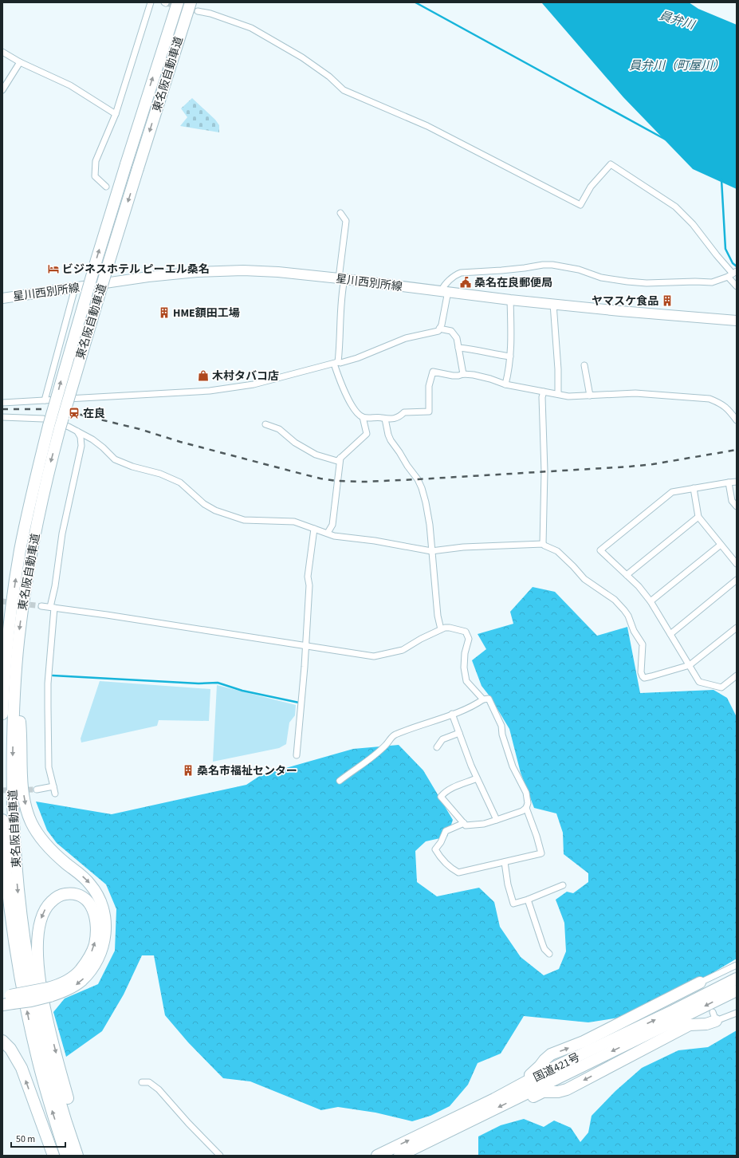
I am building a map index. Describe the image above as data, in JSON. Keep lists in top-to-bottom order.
{
  "streets": {
    "highway": ["東名阪自動車道", "国道421号"],
    "main road": ["星川西別所線"]
  },
  "water": ["員弁川", "員弁川（町屋川）"],
  "places": {
    "hotel": ["ビジネスホテル ピーエル桑名"],
    "public building": ["桑名在良郵便局"],
    "building": ["ヤマスケ食品", "HME額田工場", "桑名市福祉センター"],
    "shop": ["木村タバコ店"],
    "station": ["在良"]
  },
  "scale_bar": "50 m"
}
